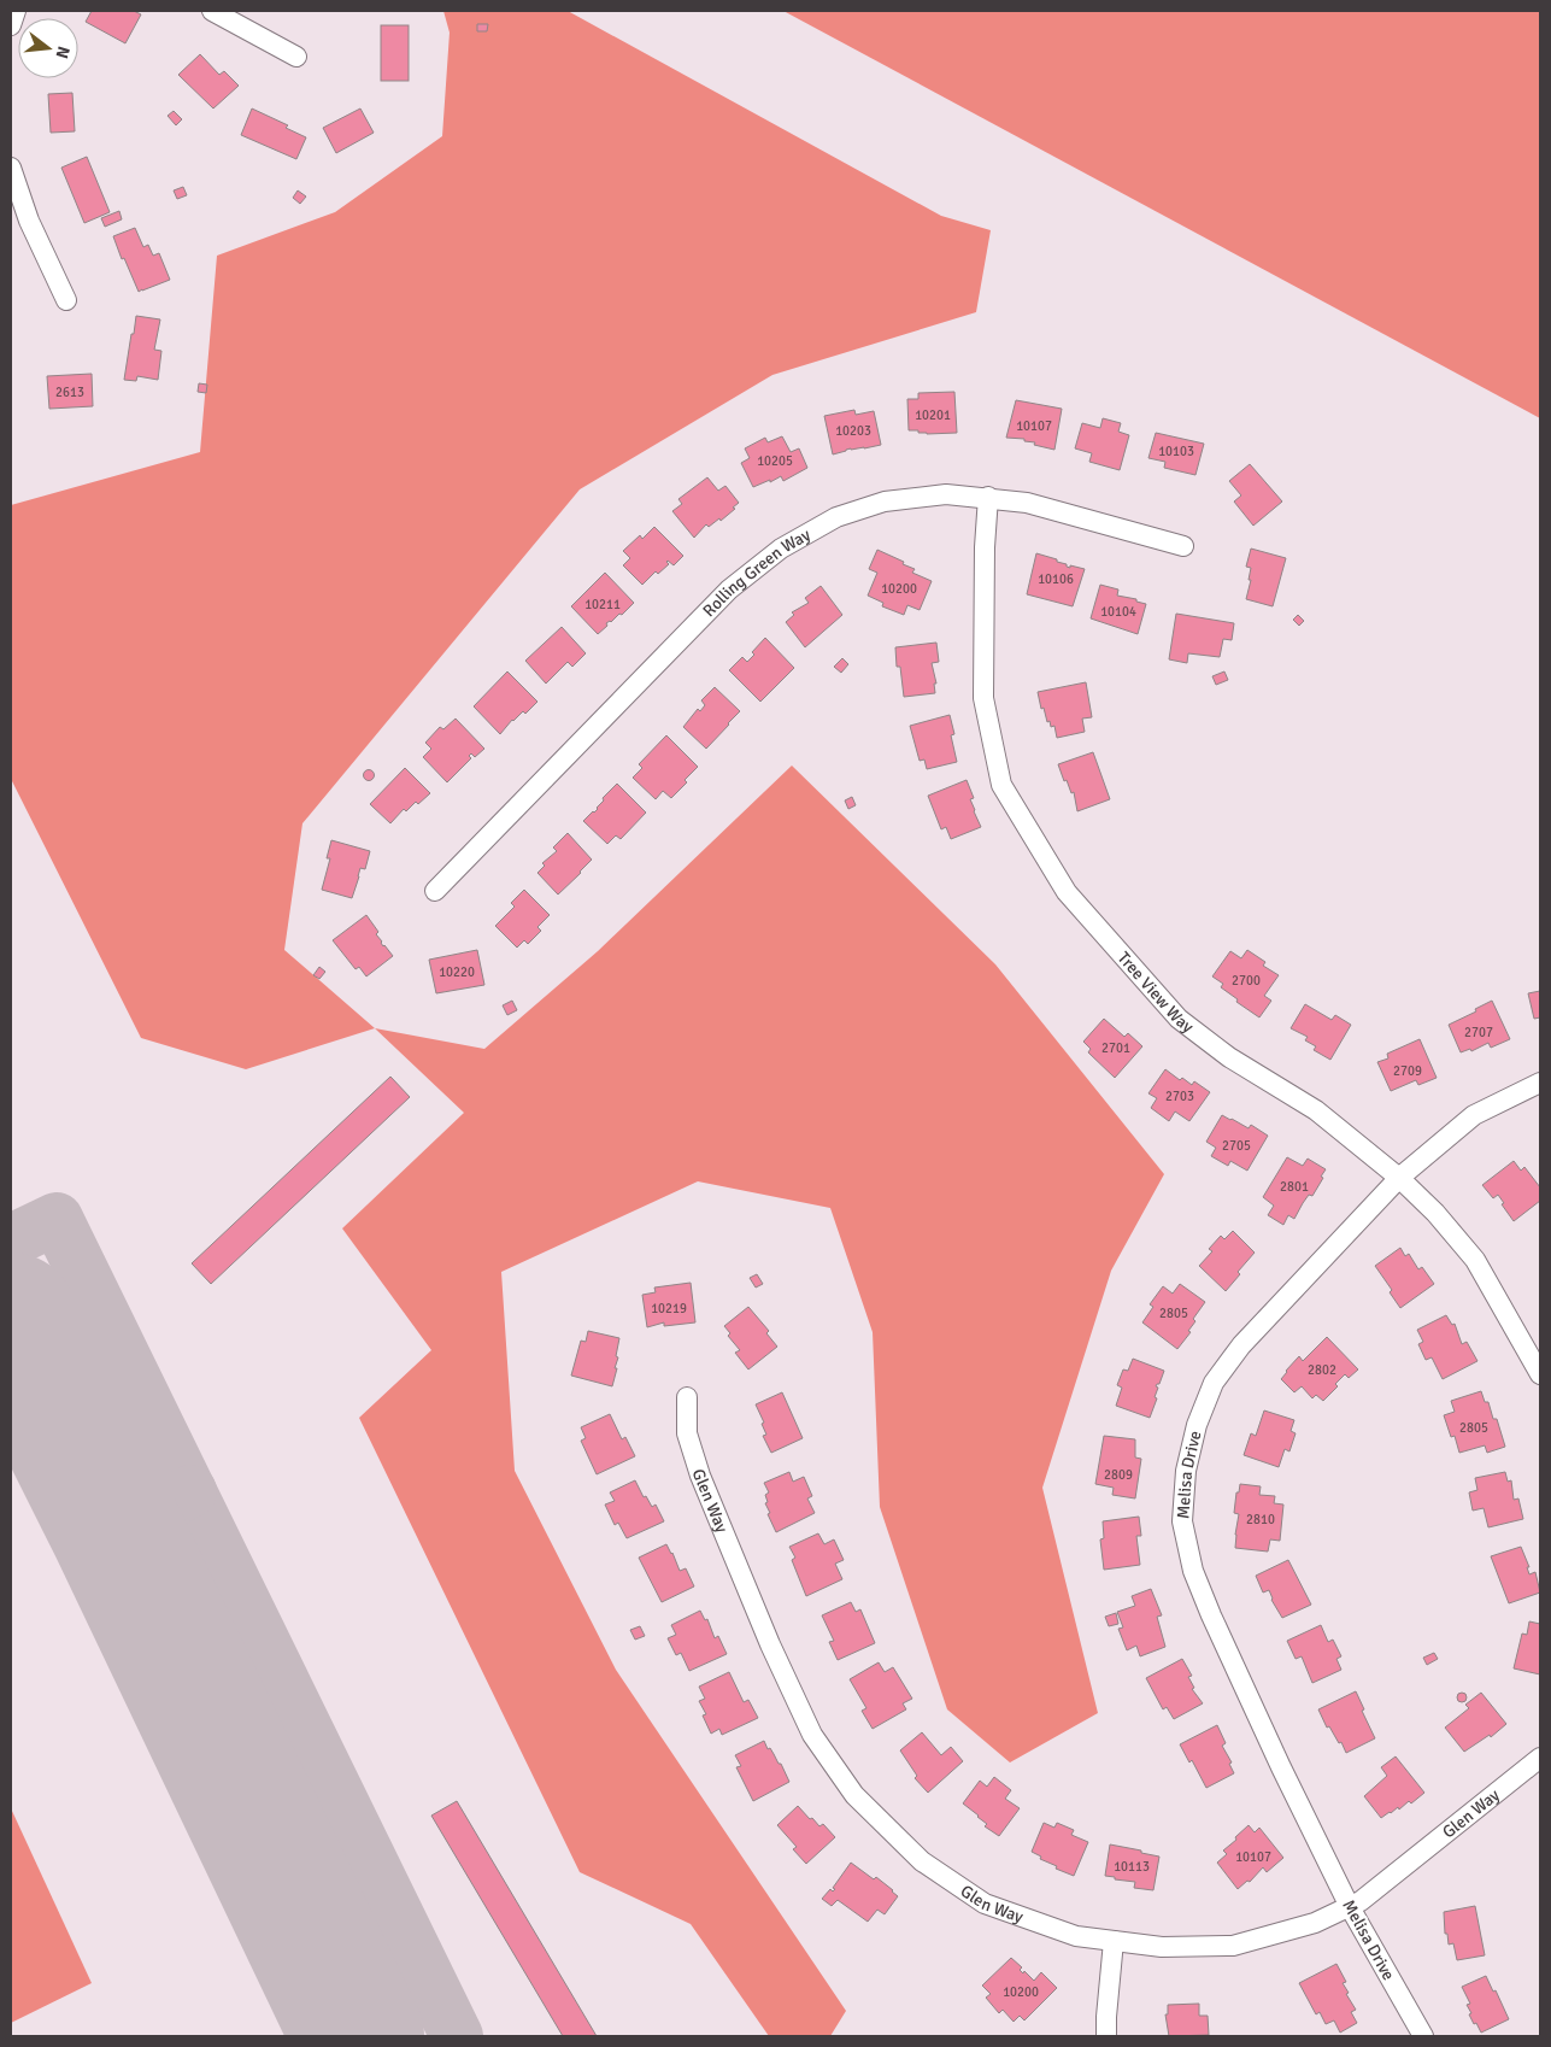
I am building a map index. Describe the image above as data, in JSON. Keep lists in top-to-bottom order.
{
  "streets": {
    "street": [
      "Rolling Green Way",
      "Tree View Way",
      "Melisa Drive",
      "Glen Way"
    ]
  },
  "crossings": [
    ["Rolling Green Way", "Tree View Way"],
    ["Tree View Way", "Melisa Drive"],
    ["Melisa Drive", "Glen Way"]
  ],
  "house_numbers": [
    "2613",
    "10201",
    "10107",
    "10203",
    "10103",
    "10205",
    "10106",
    "10200",
    "10211",
    "10104",
    "10220",
    "2700",
    "2707",
    "2701",
    "2709",
    "2703",
    "2705",
    "2801",
    "10219",
    "2805",
    "2802",
    "2805",
    "2809",
    "2810",
    "10107",
    "10113",
    "10200"
  ],
  "north": "right"
}
